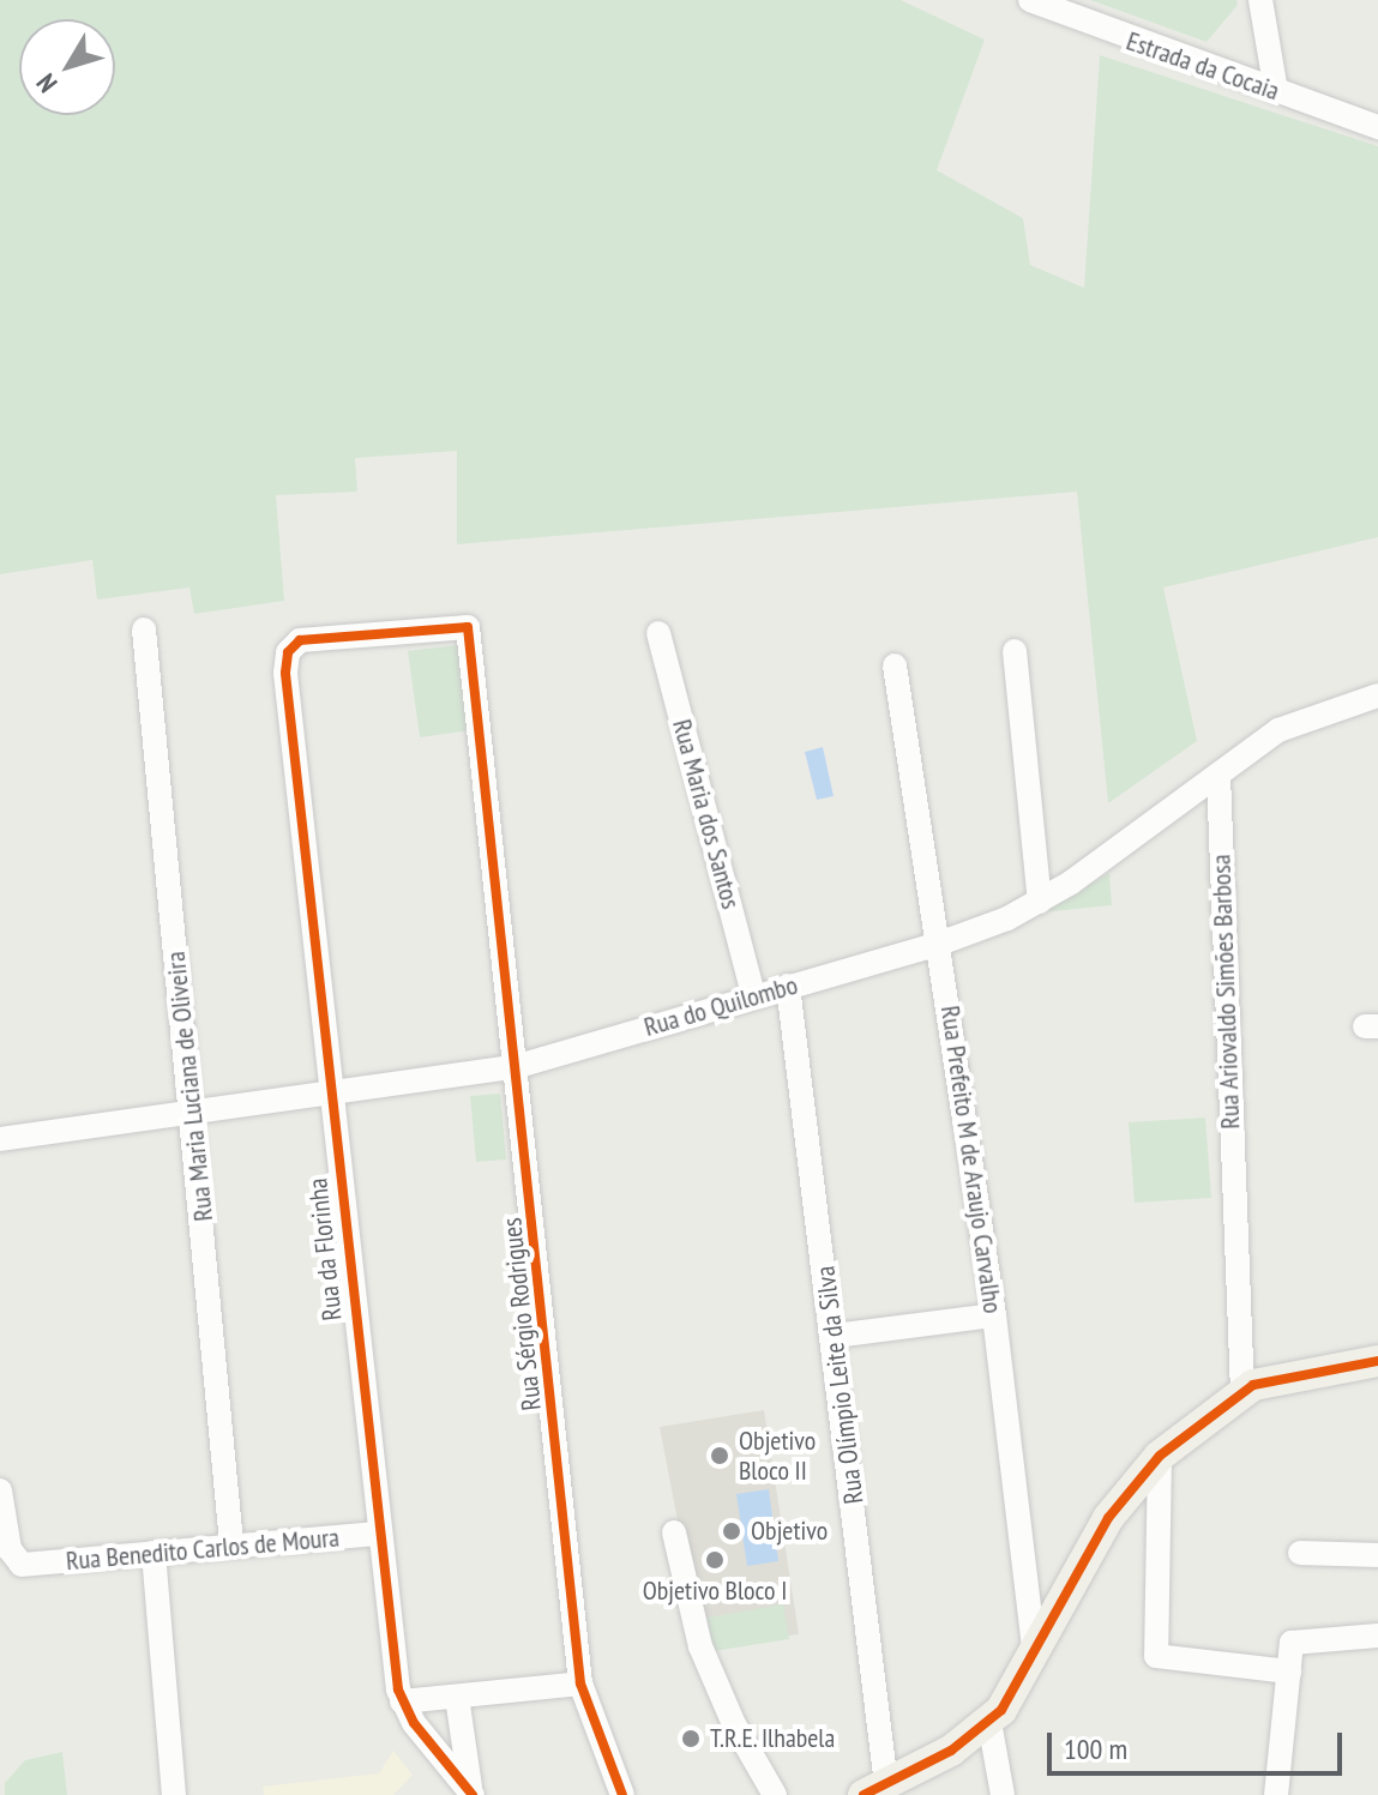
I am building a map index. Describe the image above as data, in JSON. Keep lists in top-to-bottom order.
{
  "streets": {
    "street": [
      "Estrada da Cocaia",
      "Rua Maria dos Santos",
      "Rua Ariovaldo Simões Barbosa",
      "Rua do Quilombo",
      "Rua Maria Luciana de Oliveira",
      "Rua Prefeito M de Araujo Carvalho",
      "Rua da Florinha",
      "Rua Sérgio Rodrigues",
      "Rua Olímpio Leite da Silva",
      "Rua Benedito Carlos de Moura"
    ]
  },
  "crossings": [
    ["Rua Maria dos Santos", "Rua do Quilombo"],
    ["Rua Ariovaldo Simões Barbosa", "Rua do Quilombo"],
    ["Rua do Quilombo", "Rua Maria Luciana de Oliveira"],
    ["Rua do Quilombo", "Rua Prefeito M de Araujo Carvalho"],
    ["Rua do Quilombo", "Rua da Florinha"],
    ["Rua do Quilombo", "Rua Sérgio Rodrigues"],
    ["Rua do Quilombo", "Rua Olímpio Leite da Silva"],
    ["Rua Maria Luciana de Oliveira", "Rua Benedito Carlos de Moura"],
    ["Rua da Florinha", "Rua Sérgio Rodrigues"],
    ["Rua da Florinha", "Rua Benedito Carlos de Moura"]
  ],
  "places": [
    "Objetivo Bloco II",
    "Objetivo",
    "Objetivo Bloco I",
    "T.R.E. Ilhabela"
  ],
  "scale_bar": "100 m",
  "north": "bottom left"
}
